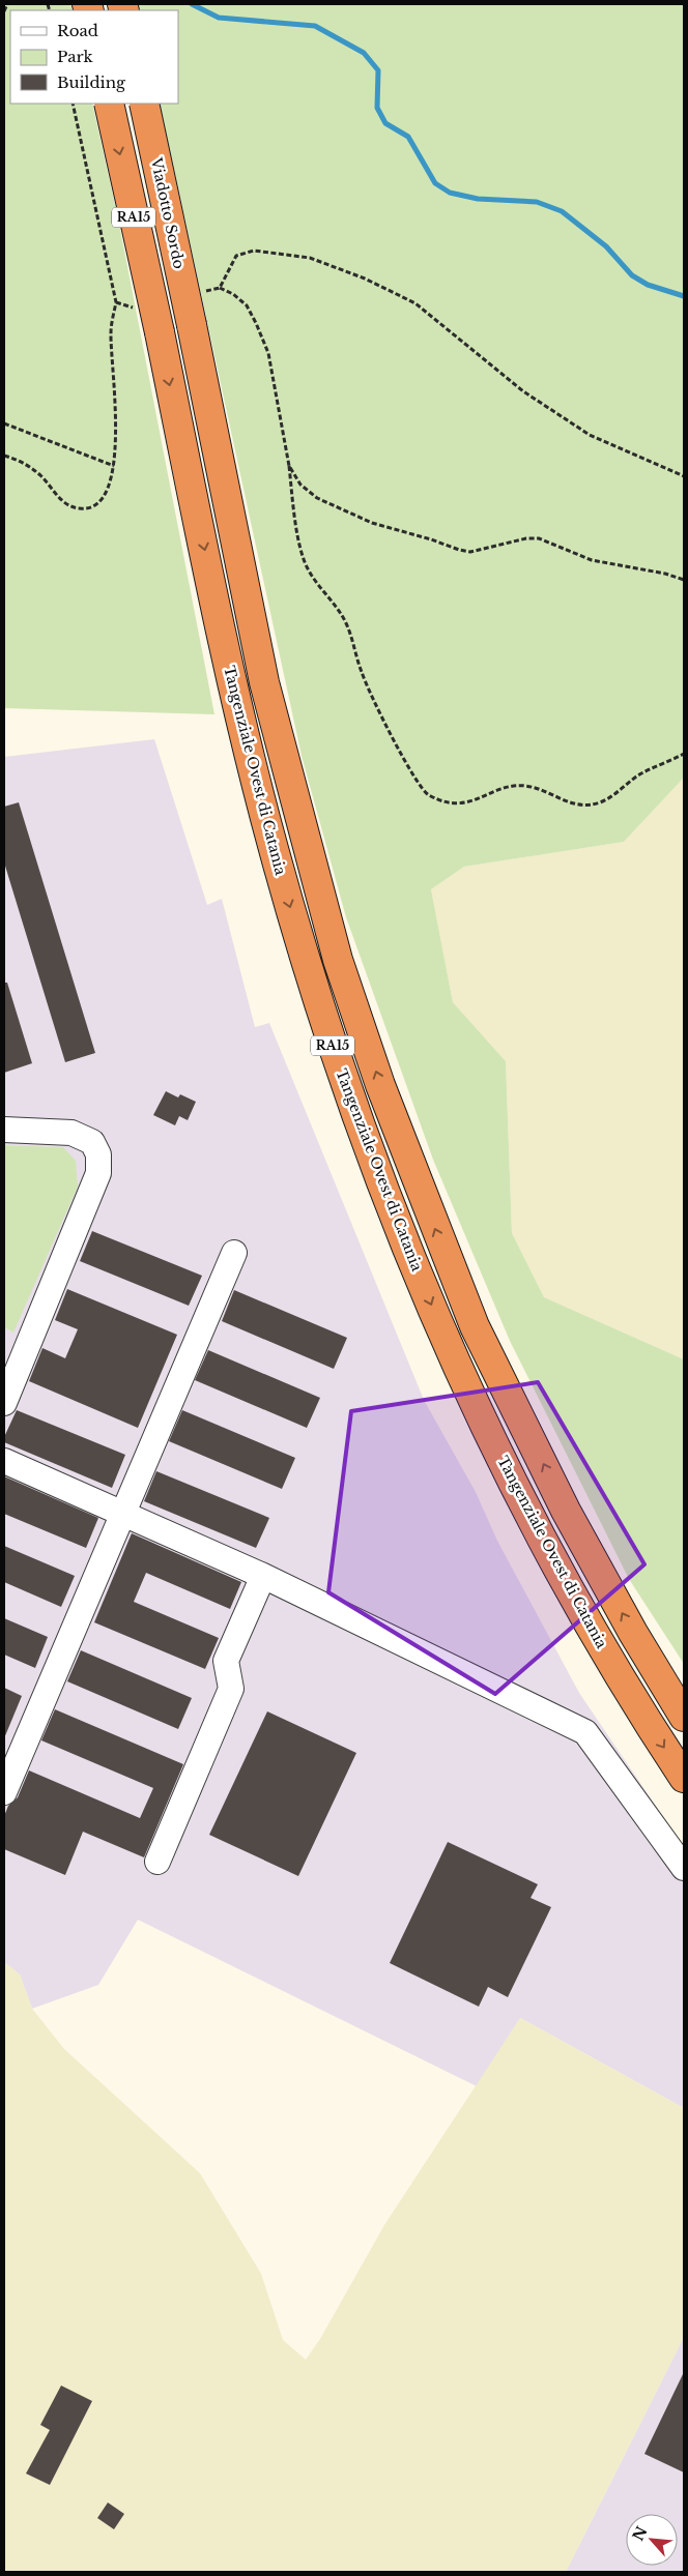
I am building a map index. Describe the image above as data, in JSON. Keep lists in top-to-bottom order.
{
  "streets": {
    "highway": ["Viadotto Sordo", "RA15", "Tangenziale Ovest di Catania"]
  },
  "crossings": [
    ["Viadotto Sordo", "RA15"]
  ],
  "one_way": ["Viadotto Sordo", "Tangenziale Ovest di Catania"],
  "legend": ["Road", "Park", "Building"],
  "north": "top left"
}
